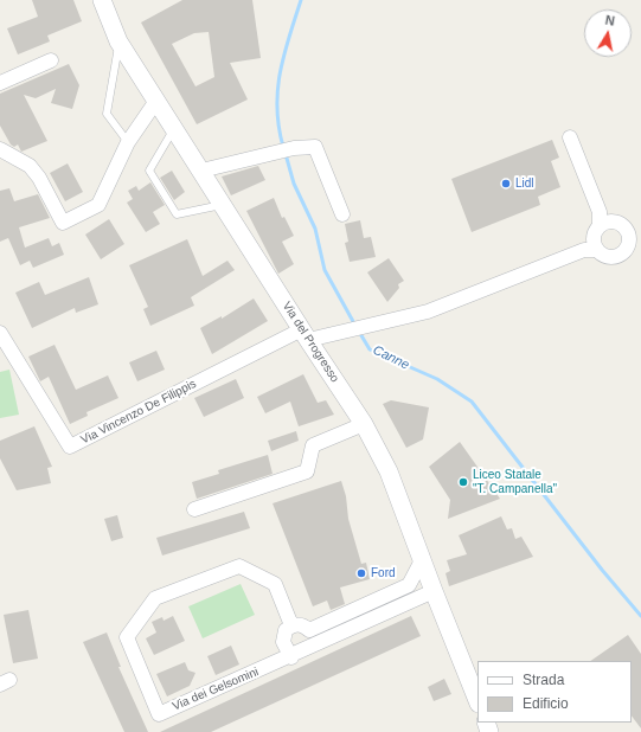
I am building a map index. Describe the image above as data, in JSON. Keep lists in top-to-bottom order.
{
  "streets": {
    "street": ["Via del Progresso", "Via Vincenzo De Filippis", "Via dei Gelsomini"]
  },
  "crossings": [
    ["Via del Progresso", "Via Vincenzo De Filippis"],
    ["Via del Progresso", "Via dei Gelsomini"]
  ],
  "water": ["Canne"],
  "places": ["Lidl", "Liceo Statale \"T. Campanella\"", "Ford"],
  "legend": ["Strada", "Edificio"],
  "north": "top"
}
